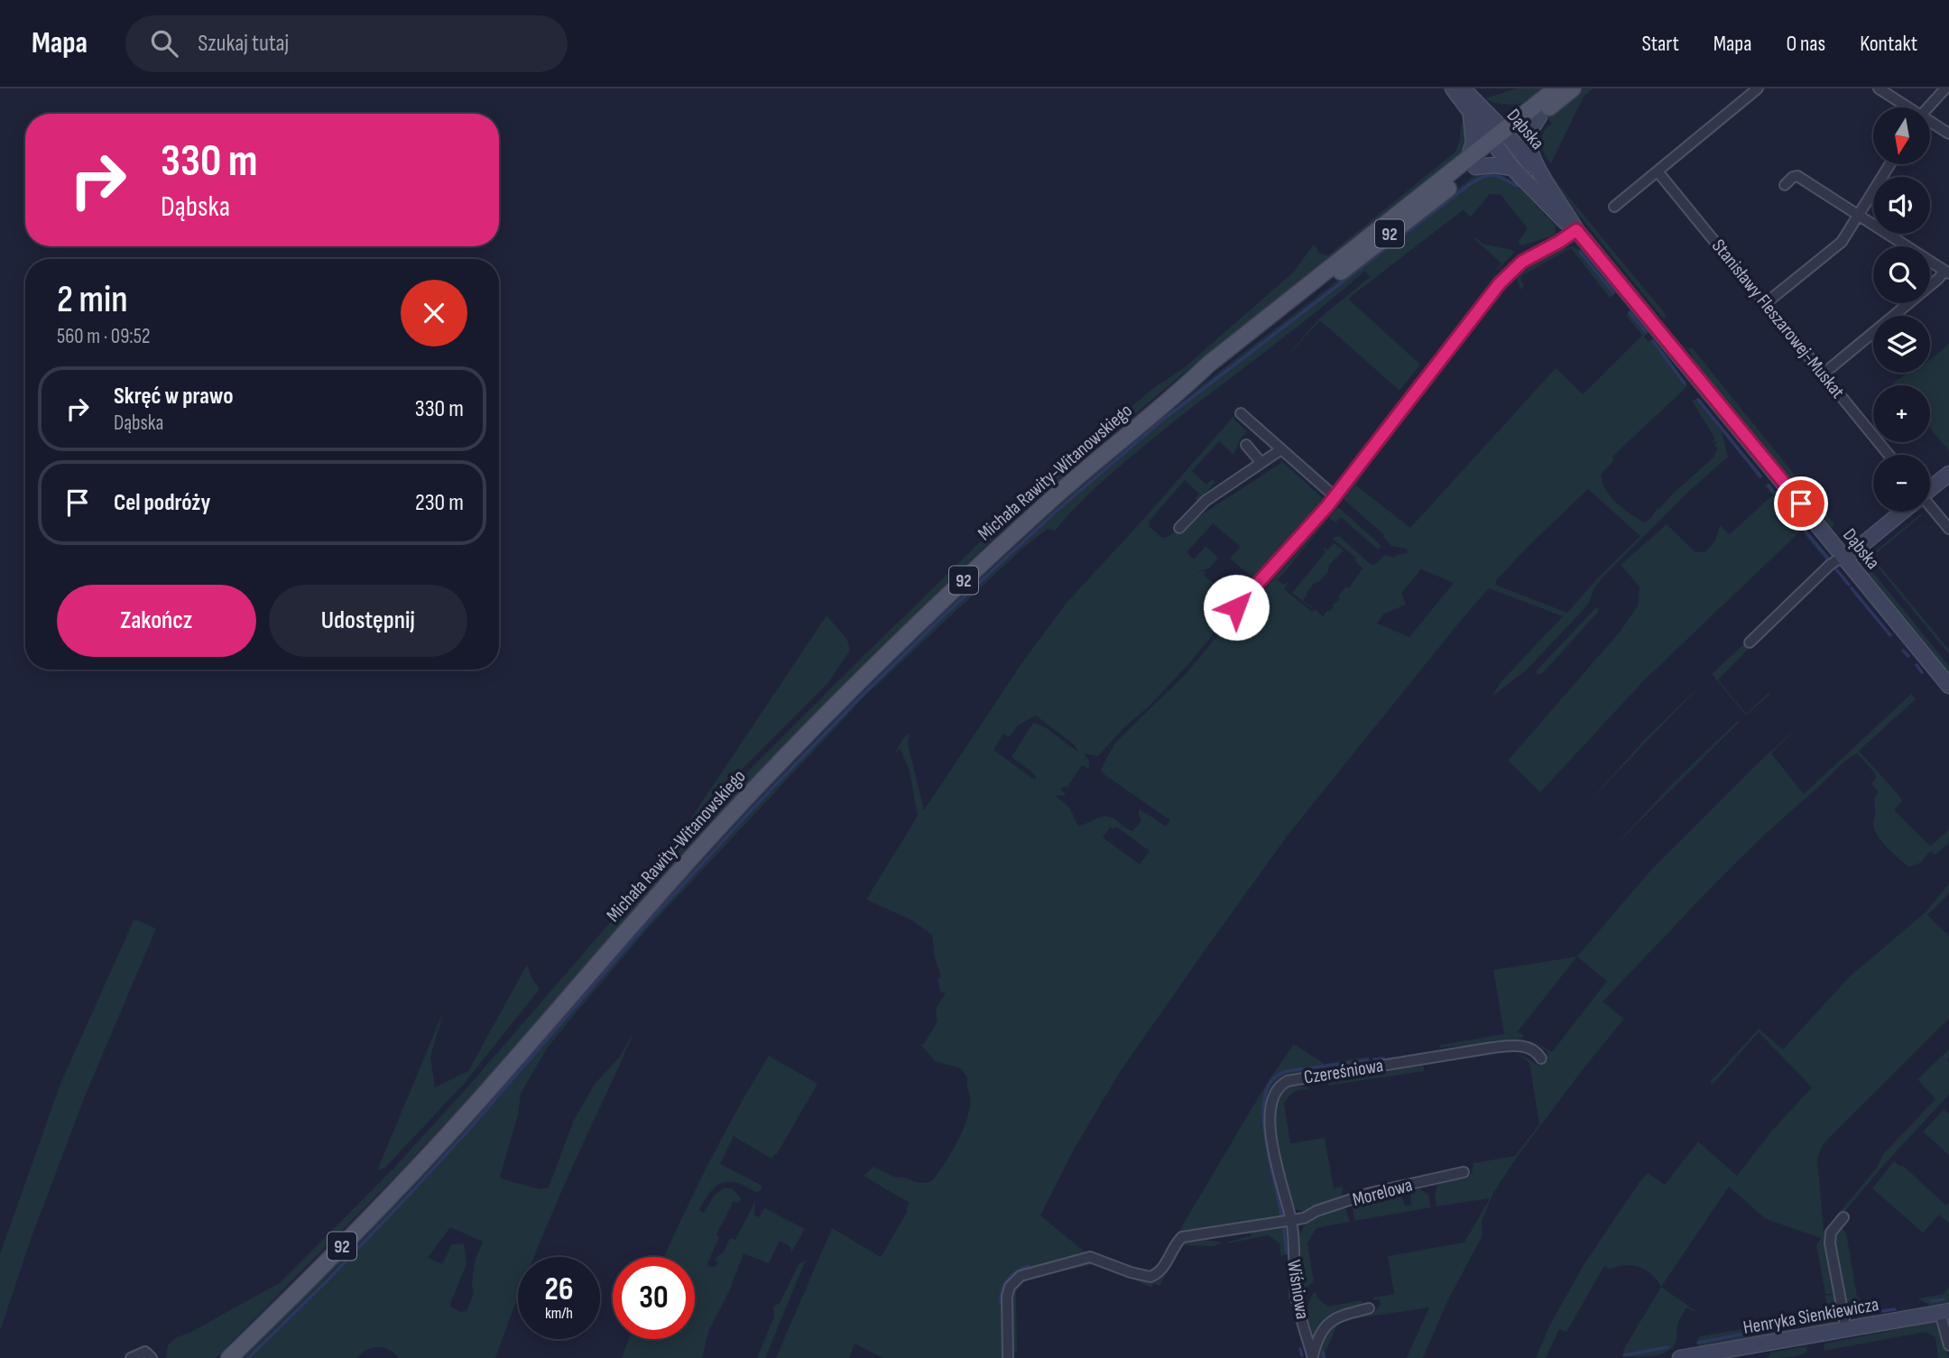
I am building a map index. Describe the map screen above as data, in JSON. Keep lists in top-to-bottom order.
{
  "streets": {
    "main road": ["92", "Michała Rawity-Witanowskiego"],
    "street": [
      "Dąbska",
      "Stanisławy Fleszarowej-Muskat",
      "Czereśniowa",
      "Morelowa",
      "Wiśniowa",
      "Henryka Sienkiewicza"
    ]
  },
  "crossings": [
    ["Dąbska", "Michała Rawity-Witanowskiego"],
    ["Czereśniowa", "Morelowa"],
    ["Czereśniowa", "Wiśniowa"],
    ["Morelowa", "Wiśniowa"]
  ],
  "north": "bottom",
  "page": {
    "header": "Mapa",
    "search": "Szukaj tutaj",
    "nav": [
      "Start",
      "Mapa",
      "O nas",
      "Kontakt"
    ],
    "map_buttons": ["+", "−"],
    "turn": ["330 m", "Dąbska"],
    "heading": ["2 min", "560 m · 09:52"],
    "list": [
      {
        "name": "Skręć w prawo",
        "note": "Dąbska",
        "value": "330 m"
      },
      {
        "name": "Cel podróży",
        "value": "230 m"
      }
    ],
    "buttons": ["Zakończ", "Udostępnij"],
    "speed": "26 km/h",
    "limit": "30"
  }
}
